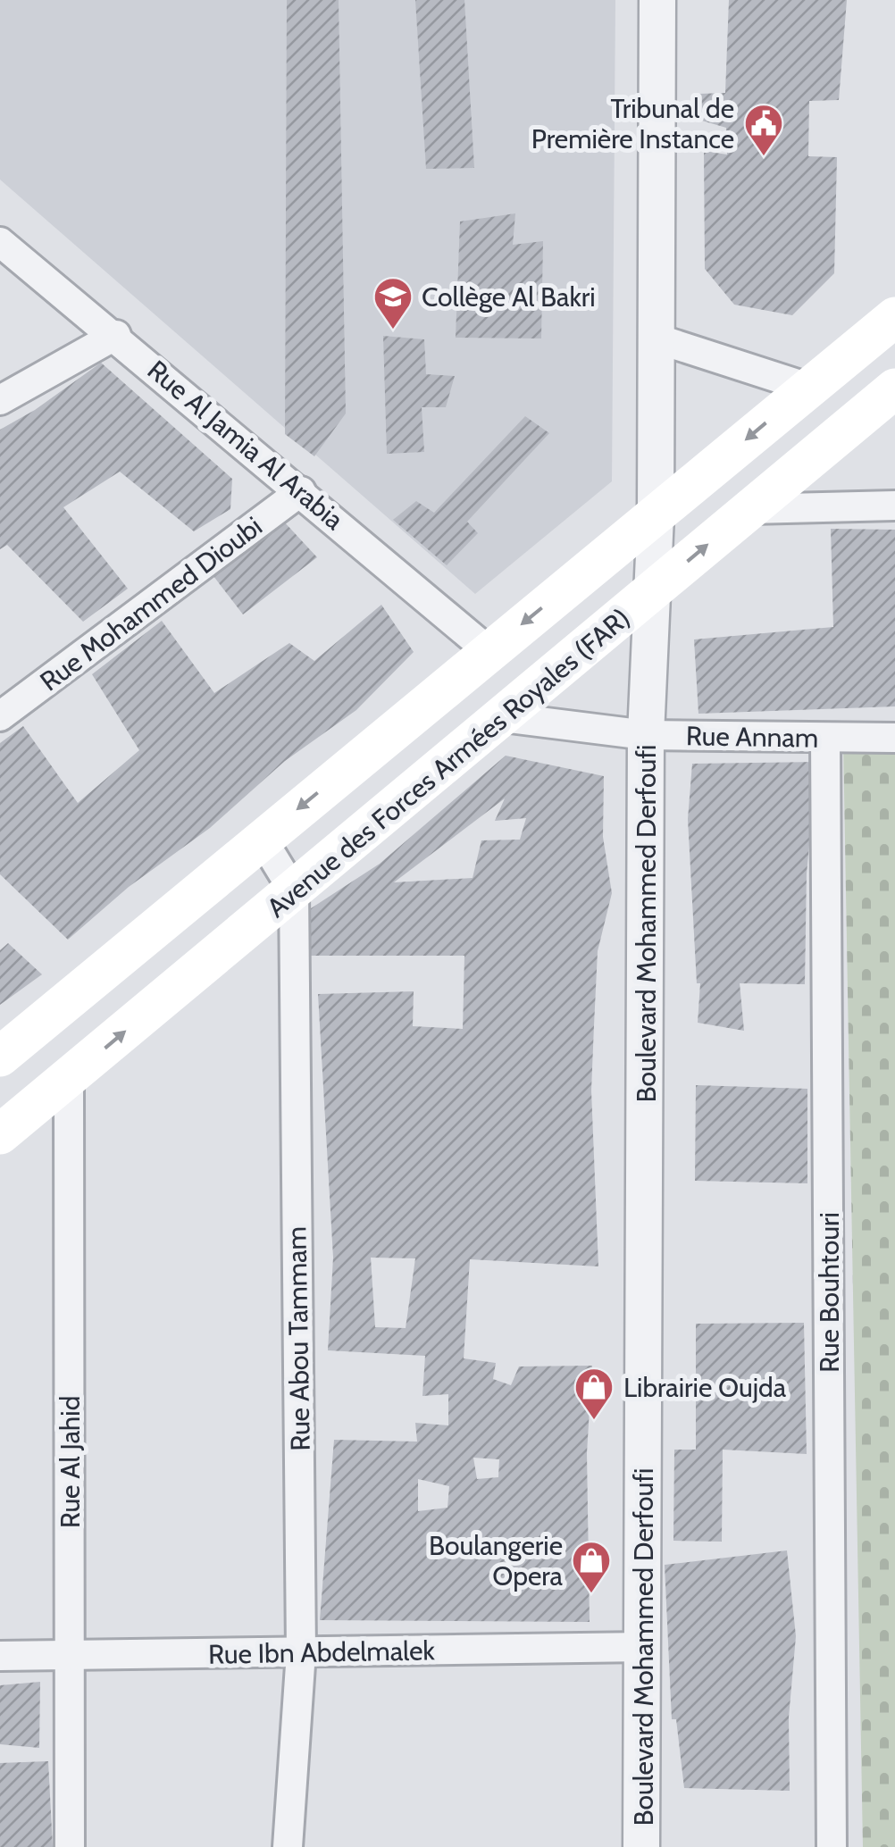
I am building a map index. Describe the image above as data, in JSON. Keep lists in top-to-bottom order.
{
  "streets": {
    "main road": ["Avenue des Forces Armées Royales (FAR)"],
    "street": [
      "Rue Al Jamia Al Arabia",
      "Rue Mohammed Dioubi",
      "Rue Annam",
      "Boulevard Mohammed Derfoufi",
      "Rue Bouhtouri",
      "Rue Abou Tammam",
      "Rue Al Jahid",
      "Rue Ibn Abdelmalek"
    ]
  },
  "crossings": [
    ["Rue Al Jamia Al Arabia", "Rue Mohammed Dioubi"],
    ["Rue Annam", "Avenue des Forces Armées Royales (FAR)"],
    ["Rue Annam", "Boulevard Mohammed Derfoufi"],
    ["Rue Annam", "Rue Bouhtouri"],
    ["Avenue des Forces Armées Royales (FAR)", "Boulevard Mohammed Derfoufi"],
    ["Avenue des Forces Armées Royales (FAR)", "Rue Abou Tammam"],
    ["Avenue des Forces Armées Royales (FAR)", "Rue Al Jahid"],
    ["Boulevard Mohammed Derfoufi", "Rue Ibn Abdelmalek"],
    ["Rue Abou Tammam", "Rue Ibn Abdelmalek"],
    ["Rue Al Jahid", "Rue Ibn Abdelmalek"]
  ],
  "places": {
    "public building": ["Tribunal de Première Instance"],
    "school or university": ["Collège Al Bakri"],
    "shop": ["Librairie Oujda", "Boulangerie Opera"]
  }
}
